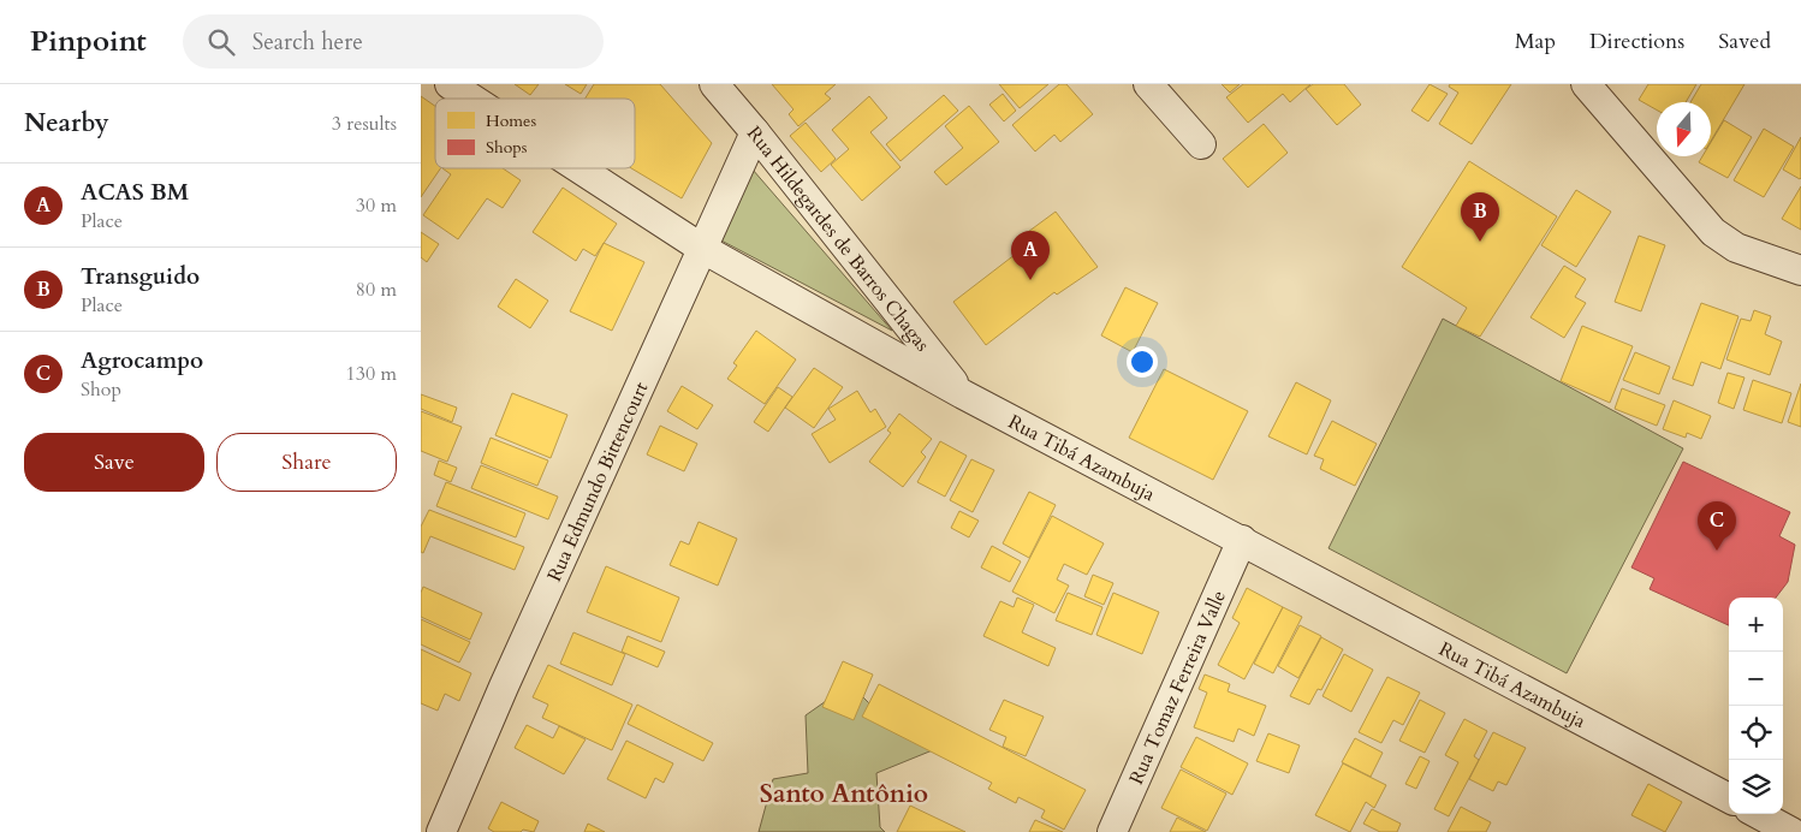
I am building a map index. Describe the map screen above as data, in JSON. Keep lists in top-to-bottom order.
{
  "streets": {
    "street": [
      "Rua Hildegardes de Barros Chagas",
      "Rua Tibá Azambuja",
      "Rua Edmundo Bittencourt",
      "Rua Tomaz Ferreira Valle"
    ]
  },
  "crossings": [
    ["Rua Hildegardes de Barros Chagas", "Rua Tibá Azambuja"],
    ["Rua Hildegardes de Barros Chagas", "Rua Edmundo Bittencourt"],
    ["Rua Tibá Azambuja", "Rua Edmundo Bittencourt"],
    ["Rua Tibá Azambuja", "Rua Tomaz Ferreira Valle"]
  ],
  "districts": ["Santo Antônio"],
  "legend": ["Homes", "Shops"],
  "north": "bottom",
  "page": {
    "header": "Pinpoint",
    "search": "Search here",
    "nav": ["Map", "Directions", "Saved"],
    "heading": ["Nearby", "3 results"],
    "list": [
      {
        "mark": "A",
        "name": "ACAS BM",
        "note": "Place",
        "value": "30 m"
      },
      {
        "mark": "B",
        "name": "Transguido",
        "note": "Place",
        "value": "80 m"
      },
      {
        "mark": "C",
        "name": "Agrocampo",
        "note": "Shop",
        "value": "130 m"
      }
    ],
    "pins": ["B", "A", "C"],
    "buttons": ["Save", "Share"],
    "map_buttons": ["+", "−"]
  }
}
